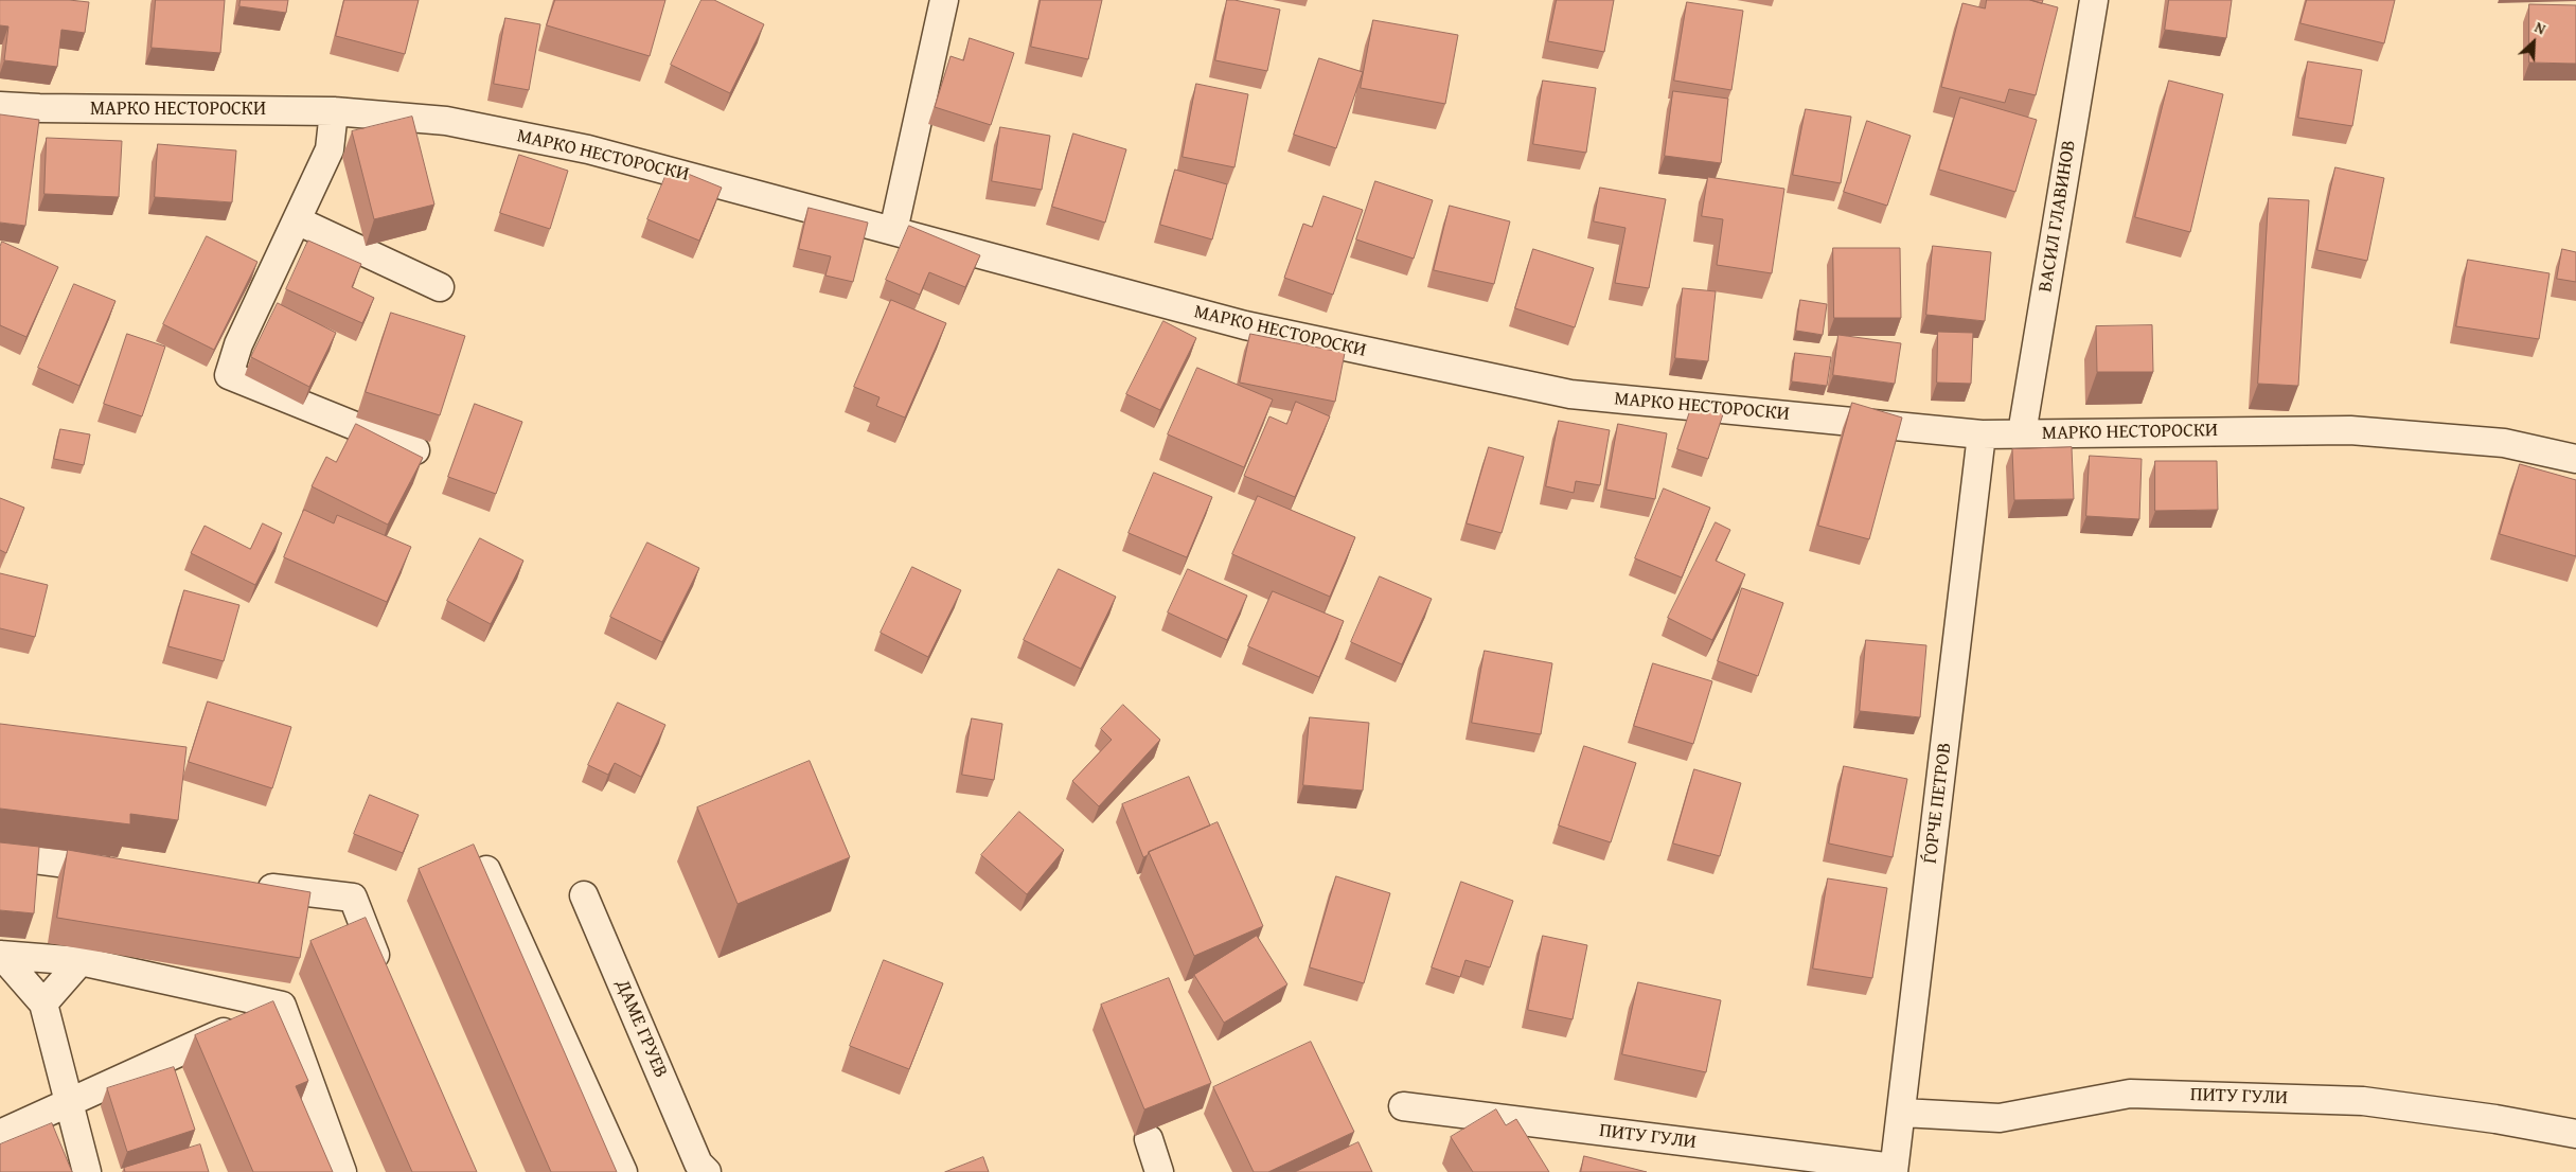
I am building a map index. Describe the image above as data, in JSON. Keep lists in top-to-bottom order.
{
  "streets": {
    "street": [
      "МАРКО НЕСТОРОСКИ",
      "ВАСИЛ ГЛАВИНОВ",
      "ЃОРЧЕ ПЕТРОВ",
      "ДАМЕ ГРУЕВ",
      "ПИТУ ГУЛИ"
    ]
  },
  "crossings": [
    ["МАРКО НЕСТОРОСКИ", "ВАСИЛ ГЛАВИНОВ"],
    ["МАРКО НЕСТОРОСКИ", "ЃОРЧЕ ПЕТРОВ"],
    ["ЃОРЧЕ ПЕТРОВ", "ПИТУ ГУЛИ"]
  ],
  "north": "top right"
}
